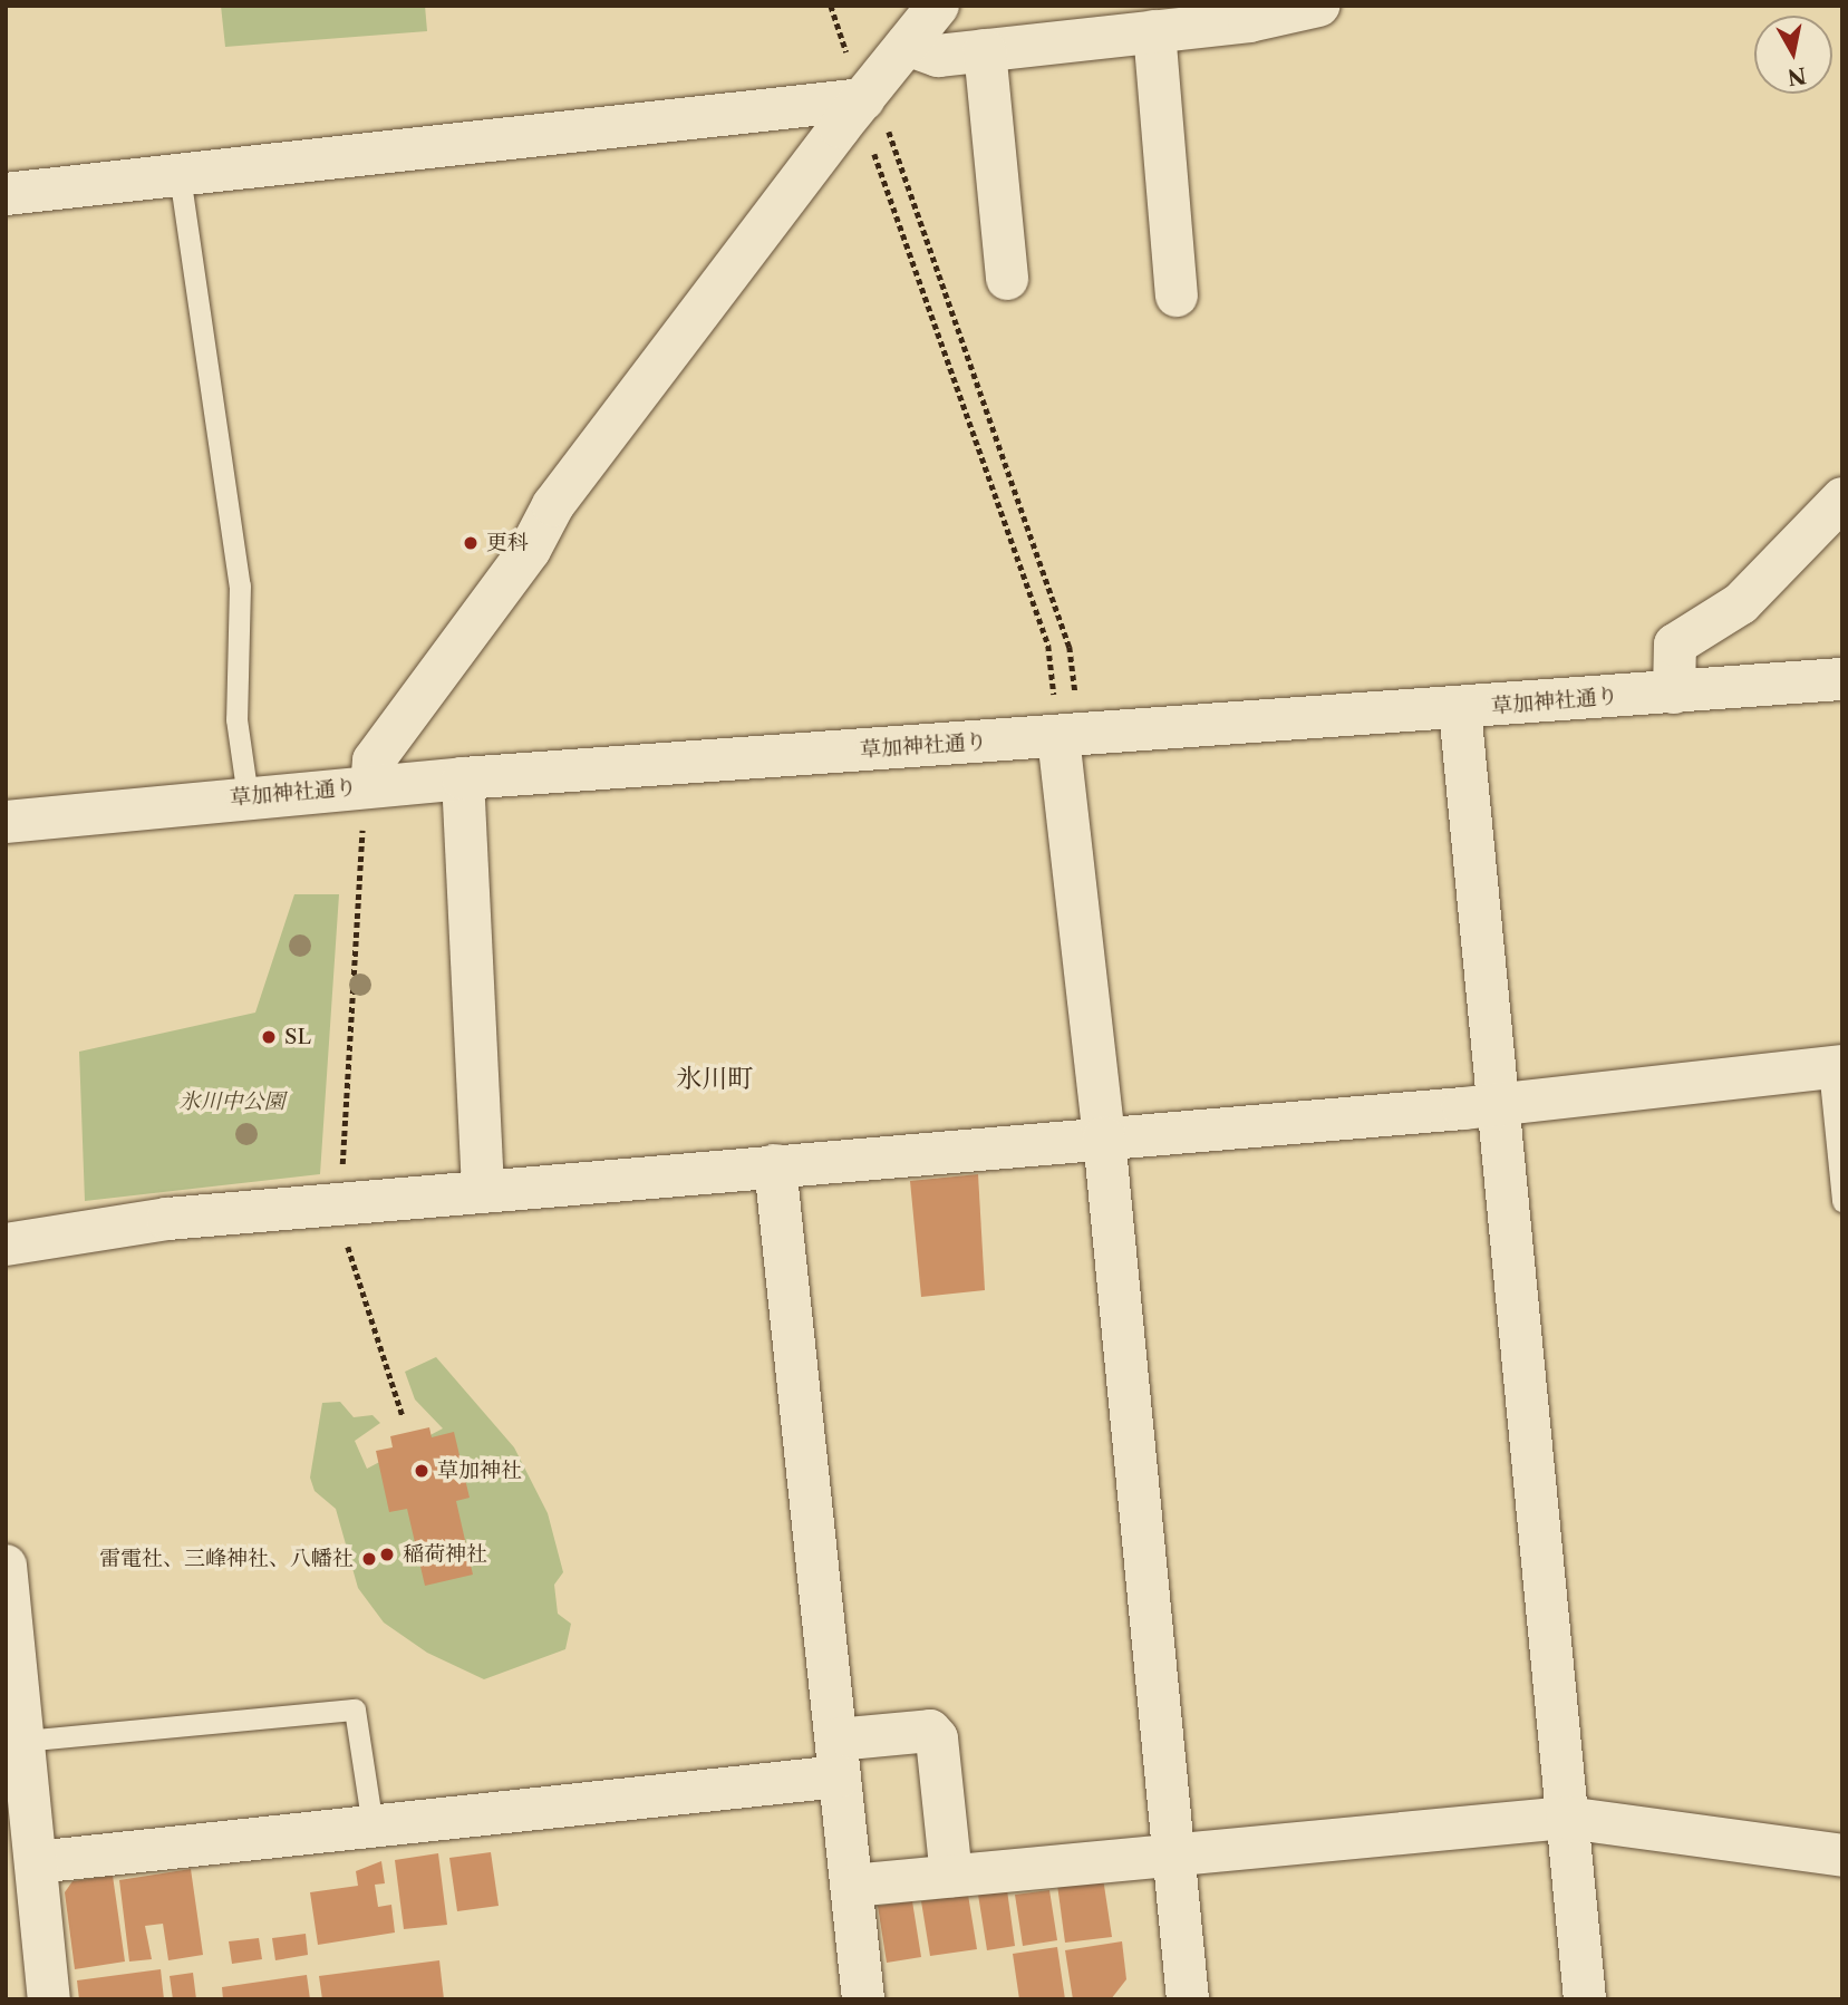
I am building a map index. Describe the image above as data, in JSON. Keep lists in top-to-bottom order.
{
  "streets": {
    "street": ["草加神社通り"]
  },
  "districts": ["氷川町"],
  "parks": ["氷川中公園"],
  "places": [
    "更科",
    "SL",
    "草加神社",
    "稲荷神社",
    "雷電社、三峰神社、八幡社"
  ],
  "north": "bottom"
}
